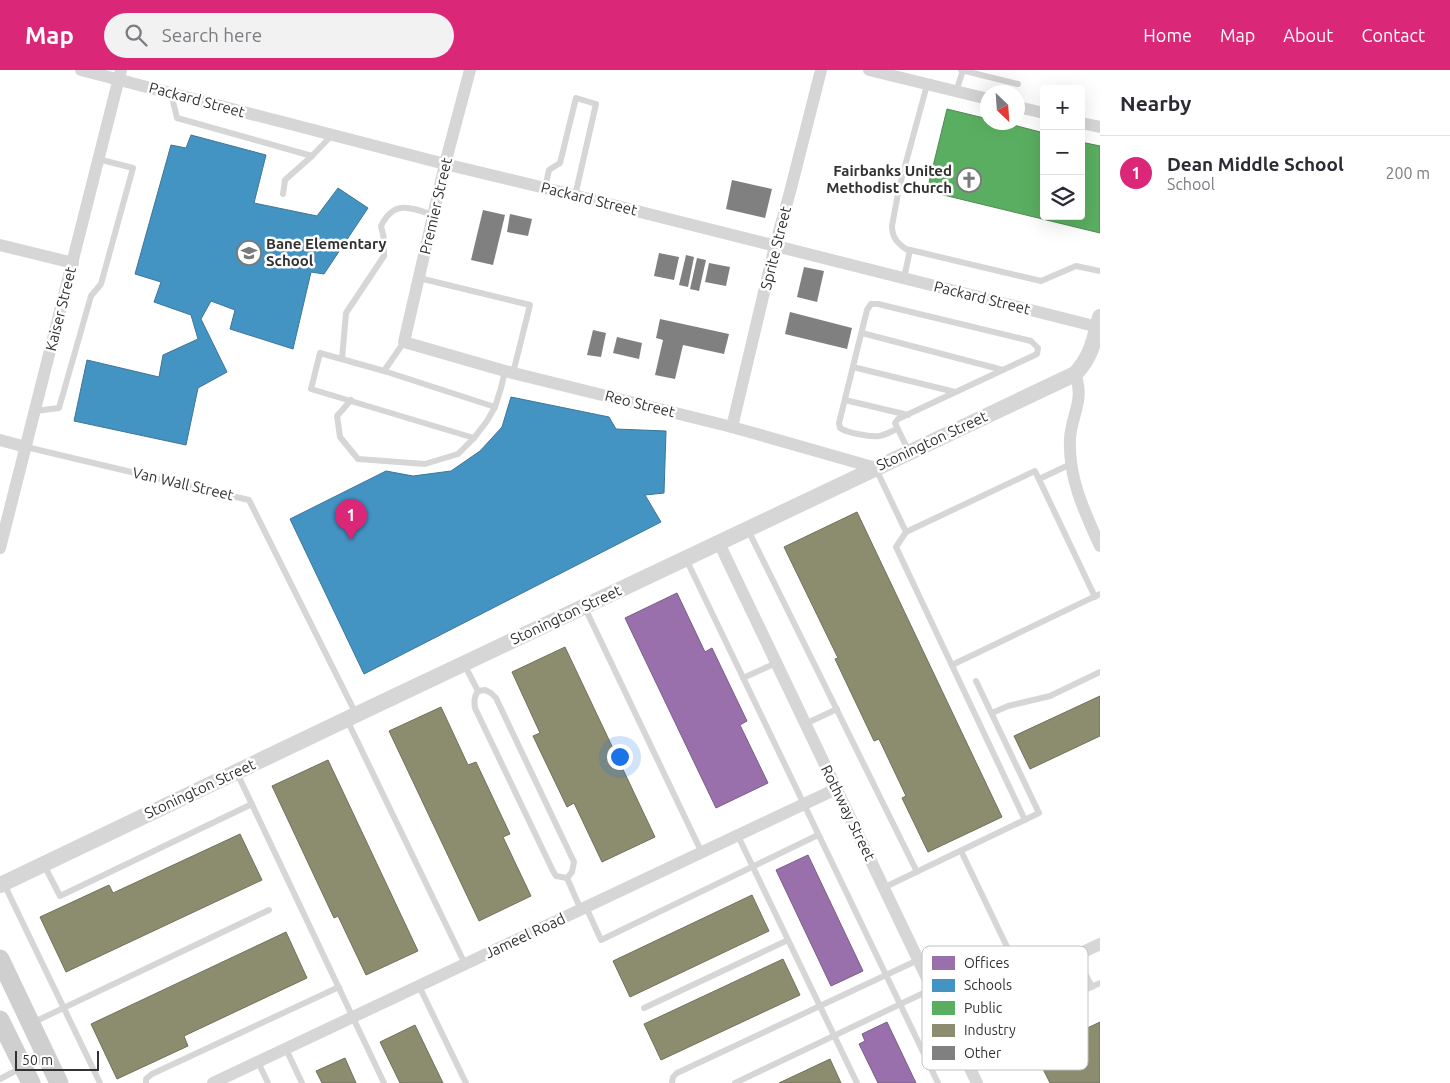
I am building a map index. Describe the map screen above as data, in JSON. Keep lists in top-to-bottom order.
{
  "streets": {
    "street": [
      "Packard Street",
      "Premier Street",
      "Sprite Street",
      "Kaiser Street",
      "Reo Street",
      "Stonington Street",
      "Van Wall Street",
      "Rothway Street",
      "Jameel Road"
    ]
  },
  "crossings": [
    ["Packard Street", "Premier Street"],
    ["Packard Street", "Sprite Street"],
    ["Packard Street", "Kaiser Street"],
    ["Packard Street", "Stonington Street"],
    ["Premier Street", "Reo Street"],
    ["Sprite Street", "Reo Street"],
    ["Kaiser Street", "Van Wall Street"],
    ["Reo Street", "Stonington Street"],
    ["Stonington Street", "Van Wall Street"],
    ["Stonington Street", "Rothway Street"],
    ["Rothway Street", "Jameel Road"]
  ],
  "places": {
    "church": ["Fairbanks United Methodist Church"],
    "school or university": ["Bane Elementary School"]
  },
  "legend": [
    "Offices",
    "Schools",
    "Public",
    "Industry",
    "Other"
  ],
  "scale_bar": "50 m",
  "north": "bottom right",
  "page": {
    "header": "Map",
    "search": "Search here",
    "nav": [
      "Home",
      "Map",
      "About",
      "Contact"
    ],
    "heading": "Nearby",
    "map_buttons": ["+", "−"],
    "list": [
      {
        "mark": "1",
        "name": "Dean Middle School",
        "note": "School",
        "value": "200 m"
      }
    ],
    "pins": "1",
    "scale": "50 m"
  }
}
